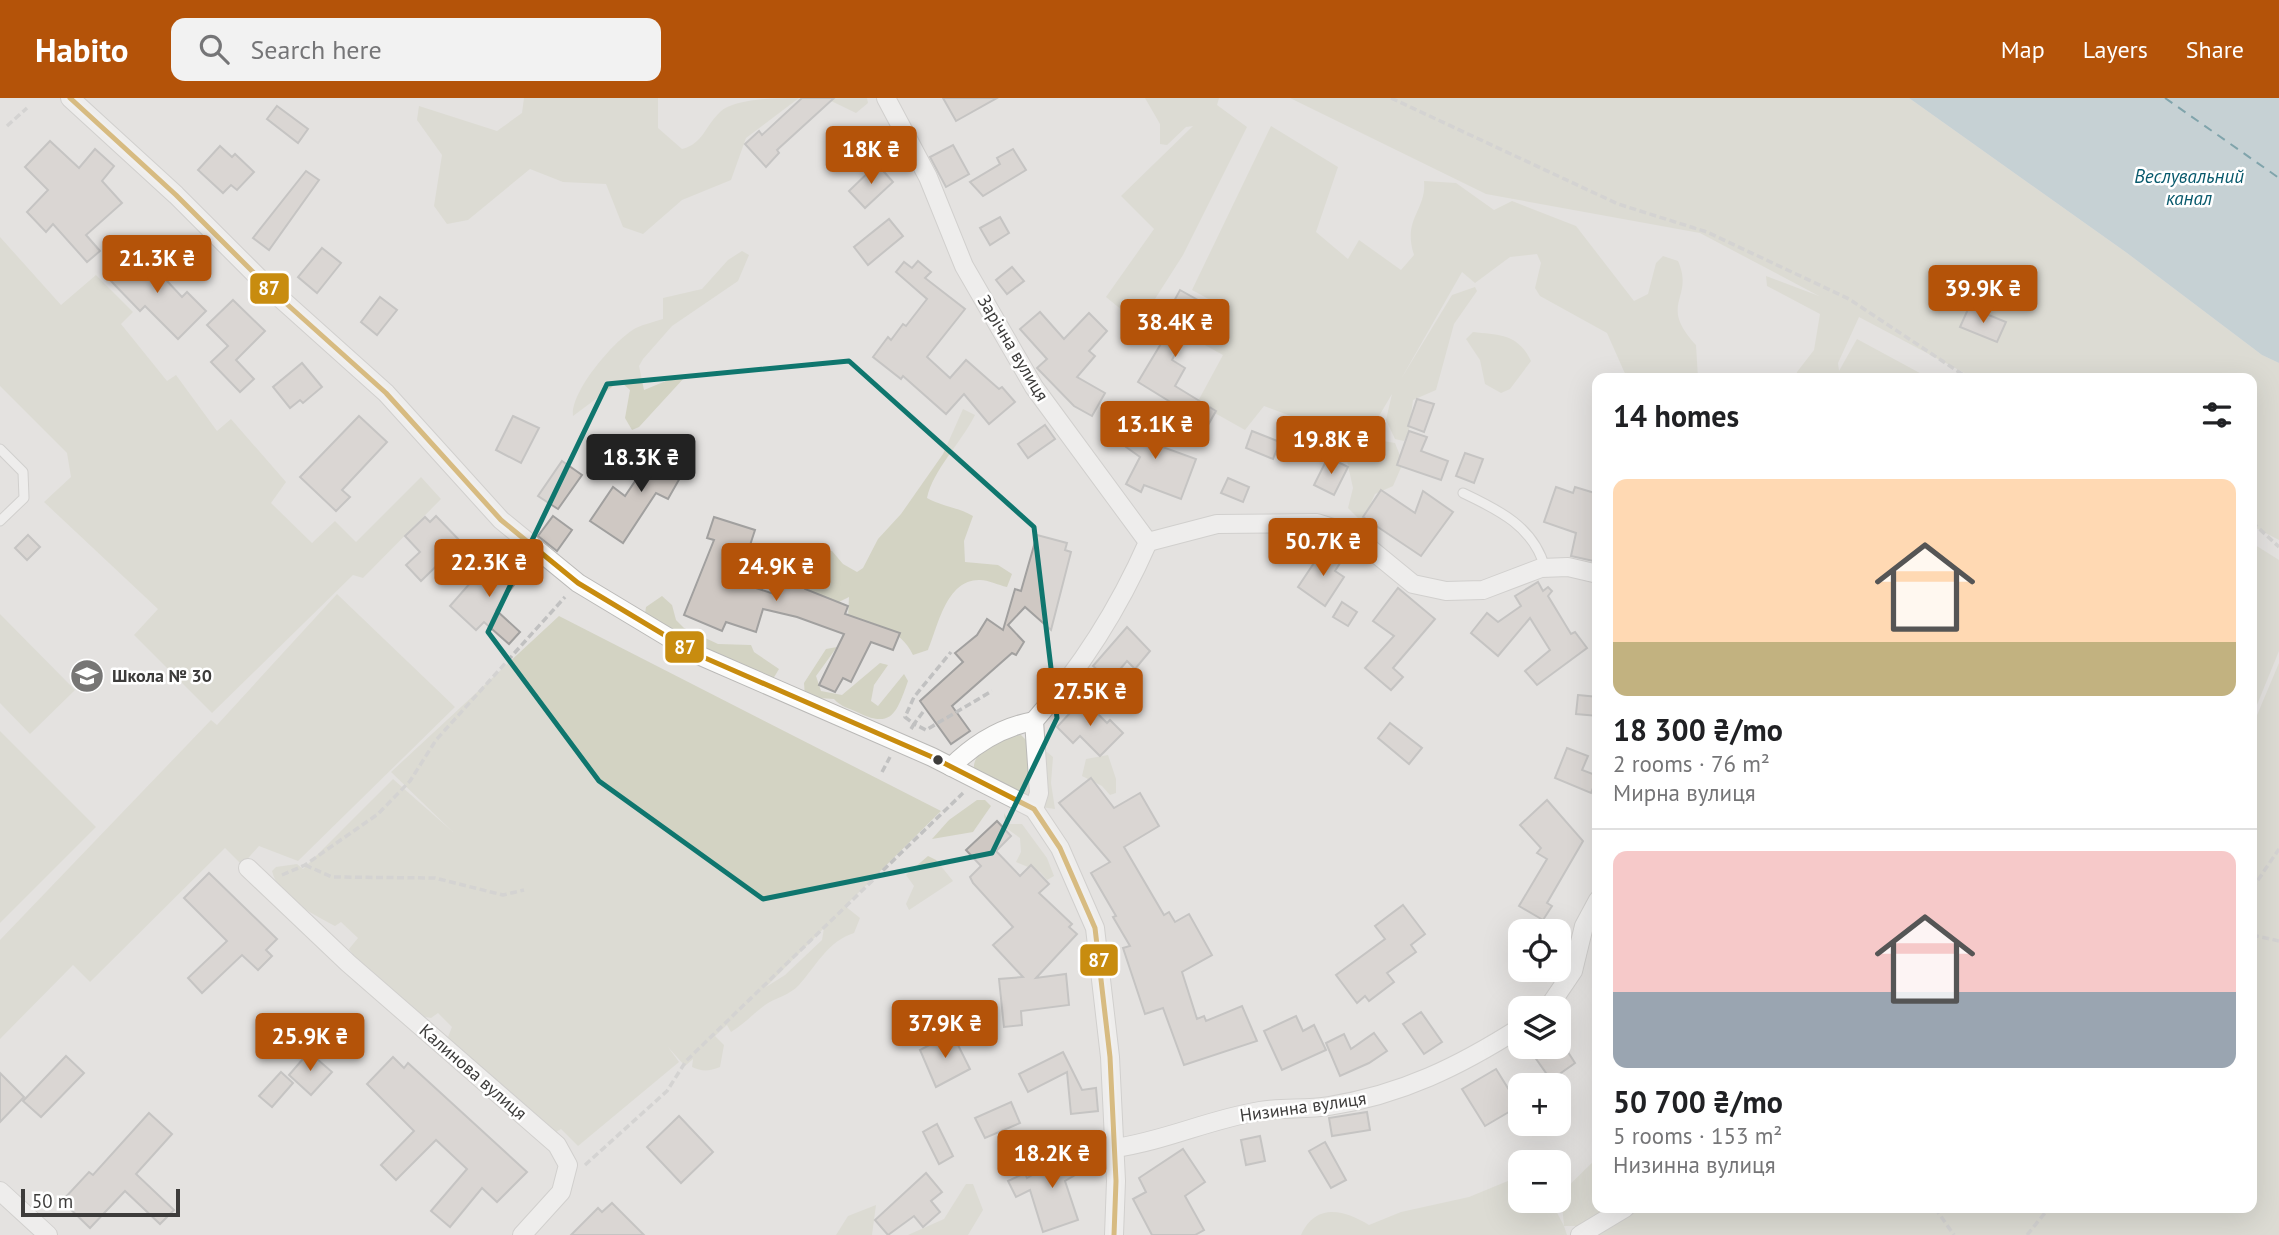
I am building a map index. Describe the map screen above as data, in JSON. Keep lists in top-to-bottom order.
{
  "streets": {
    "street": ["Зарічна вулиця", "Калинова вулиця", "Низинна вулиця"]
  },
  "water": ["Веслувальний канал"],
  "places": {
    "school or university": ["Школа № 30"]
  },
  "lines": ["transit line 87"],
  "scale_bar": "50 m",
  "page": {
    "header": "Habito",
    "search": "Search here",
    "nav": ["Map", "Layers", "Share"],
    "price": [
      "18K ₴",
      "21.3K ₴",
      "39.9K ₴",
      "38.4K ₴",
      "13.1K ₴",
      "19.8K ₴",
      "18.3K ₴",
      "50.7K ₴",
      "22.3K ₴",
      "24.9K ₴",
      "27.5K ₴",
      "37.9K ₴",
      "25.9K ₴",
      "18.2K ₴"
    ],
    "heading": "14 homes",
    "list": [
      {
        "name": "18 300 ₴/mo",
        "note": "2 rooms · 76 m² · Мирна вулиця"
      },
      {
        "name": "50 700 ₴/mo",
        "note": "5 rooms · 153 m² · Низинна вулиця"
      }
    ],
    "map_buttons": ["+", "−"],
    "scale": "50 m"
  }
}
